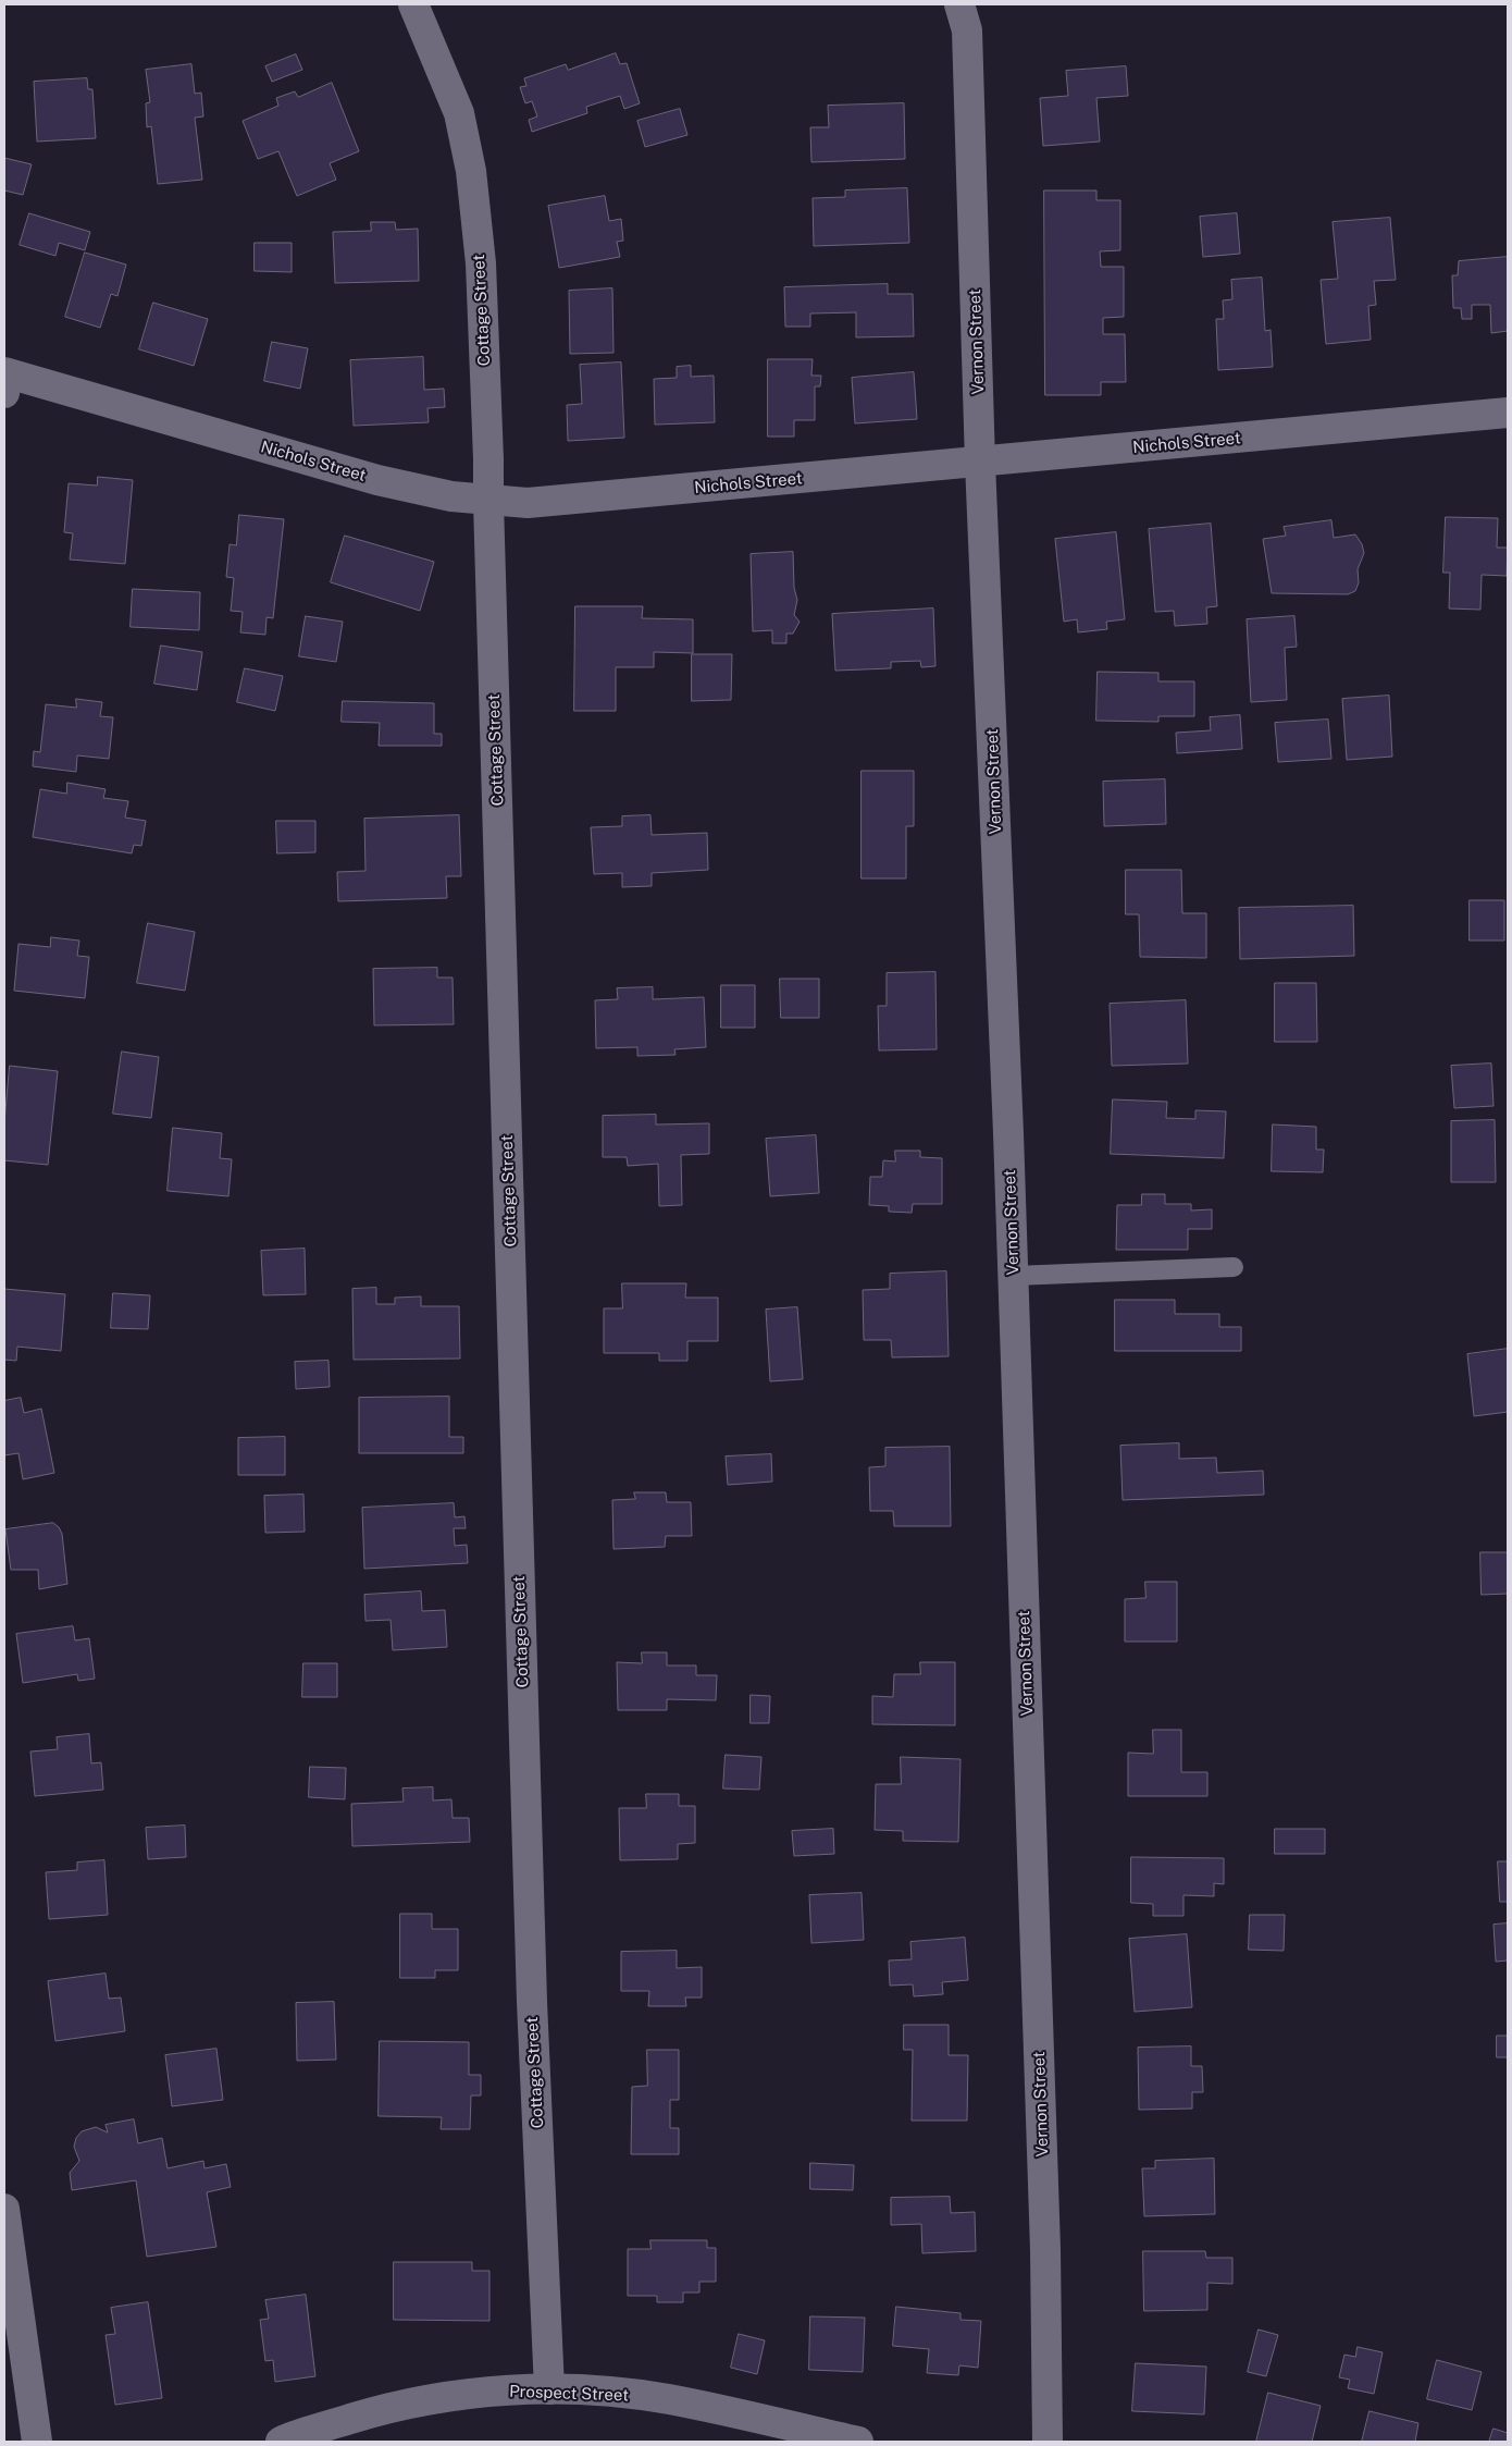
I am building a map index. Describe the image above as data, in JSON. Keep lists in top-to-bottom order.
{
  "streets": {
    "street": [
      "Cottage Street",
      "Vernon Street",
      "Nichols Street",
      "Prospect Street"
    ]
  },
  "crossings": [
    ["Cottage Street", "Nichols Street"],
    ["Cottage Street", "Prospect Street"],
    ["Vernon Street", "Nichols Street"]
  ]
}
